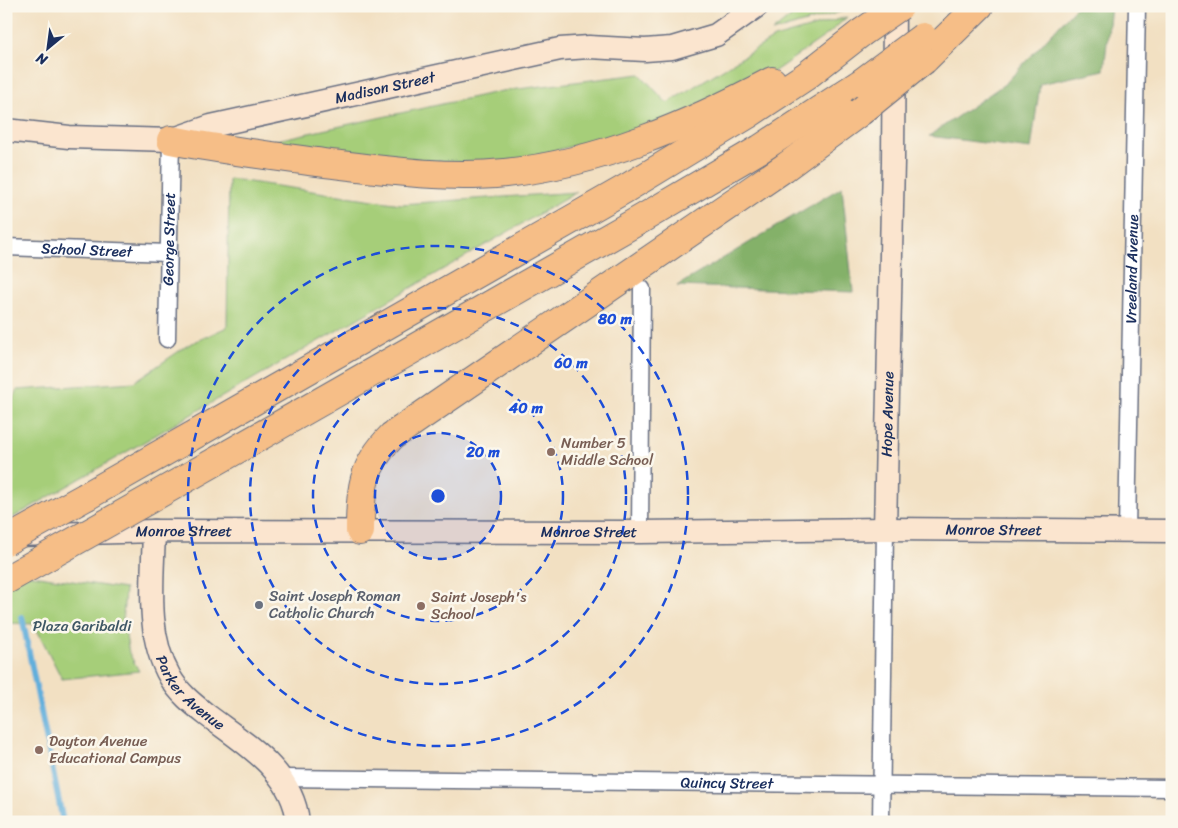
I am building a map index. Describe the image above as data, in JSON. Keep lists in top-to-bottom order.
{
  "streets": {
    "street": [
      "Madison Street",
      "George Street",
      "School Street",
      "Vreeland Avenue",
      "Hope Avenue",
      "Monroe Street",
      "Parker Avenue",
      "Quincy Street"
    ]
  },
  "crossings": [
    ["Madison Street", "George Street"],
    ["George Street", "School Street"],
    ["Vreeland Avenue", "Monroe Street"],
    ["Hope Avenue", "Monroe Street"],
    ["Hope Avenue", "Quincy Street"],
    ["Monroe Street", "Parker Avenue"],
    ["Parker Avenue", "Quincy Street"]
  ],
  "parks": ["Plaza Garibaldi"],
  "places": [
    "Number 5 Middle School",
    "Saint Joseph Roman Catholic Church",
    "Saint Joseph's School",
    "Dayton Avenue Educational Campus"
  ],
  "north": "bottom left",
  "rings": [
    "80 m",
    "60 m",
    "40 m",
    "20 m"
  ]
}
